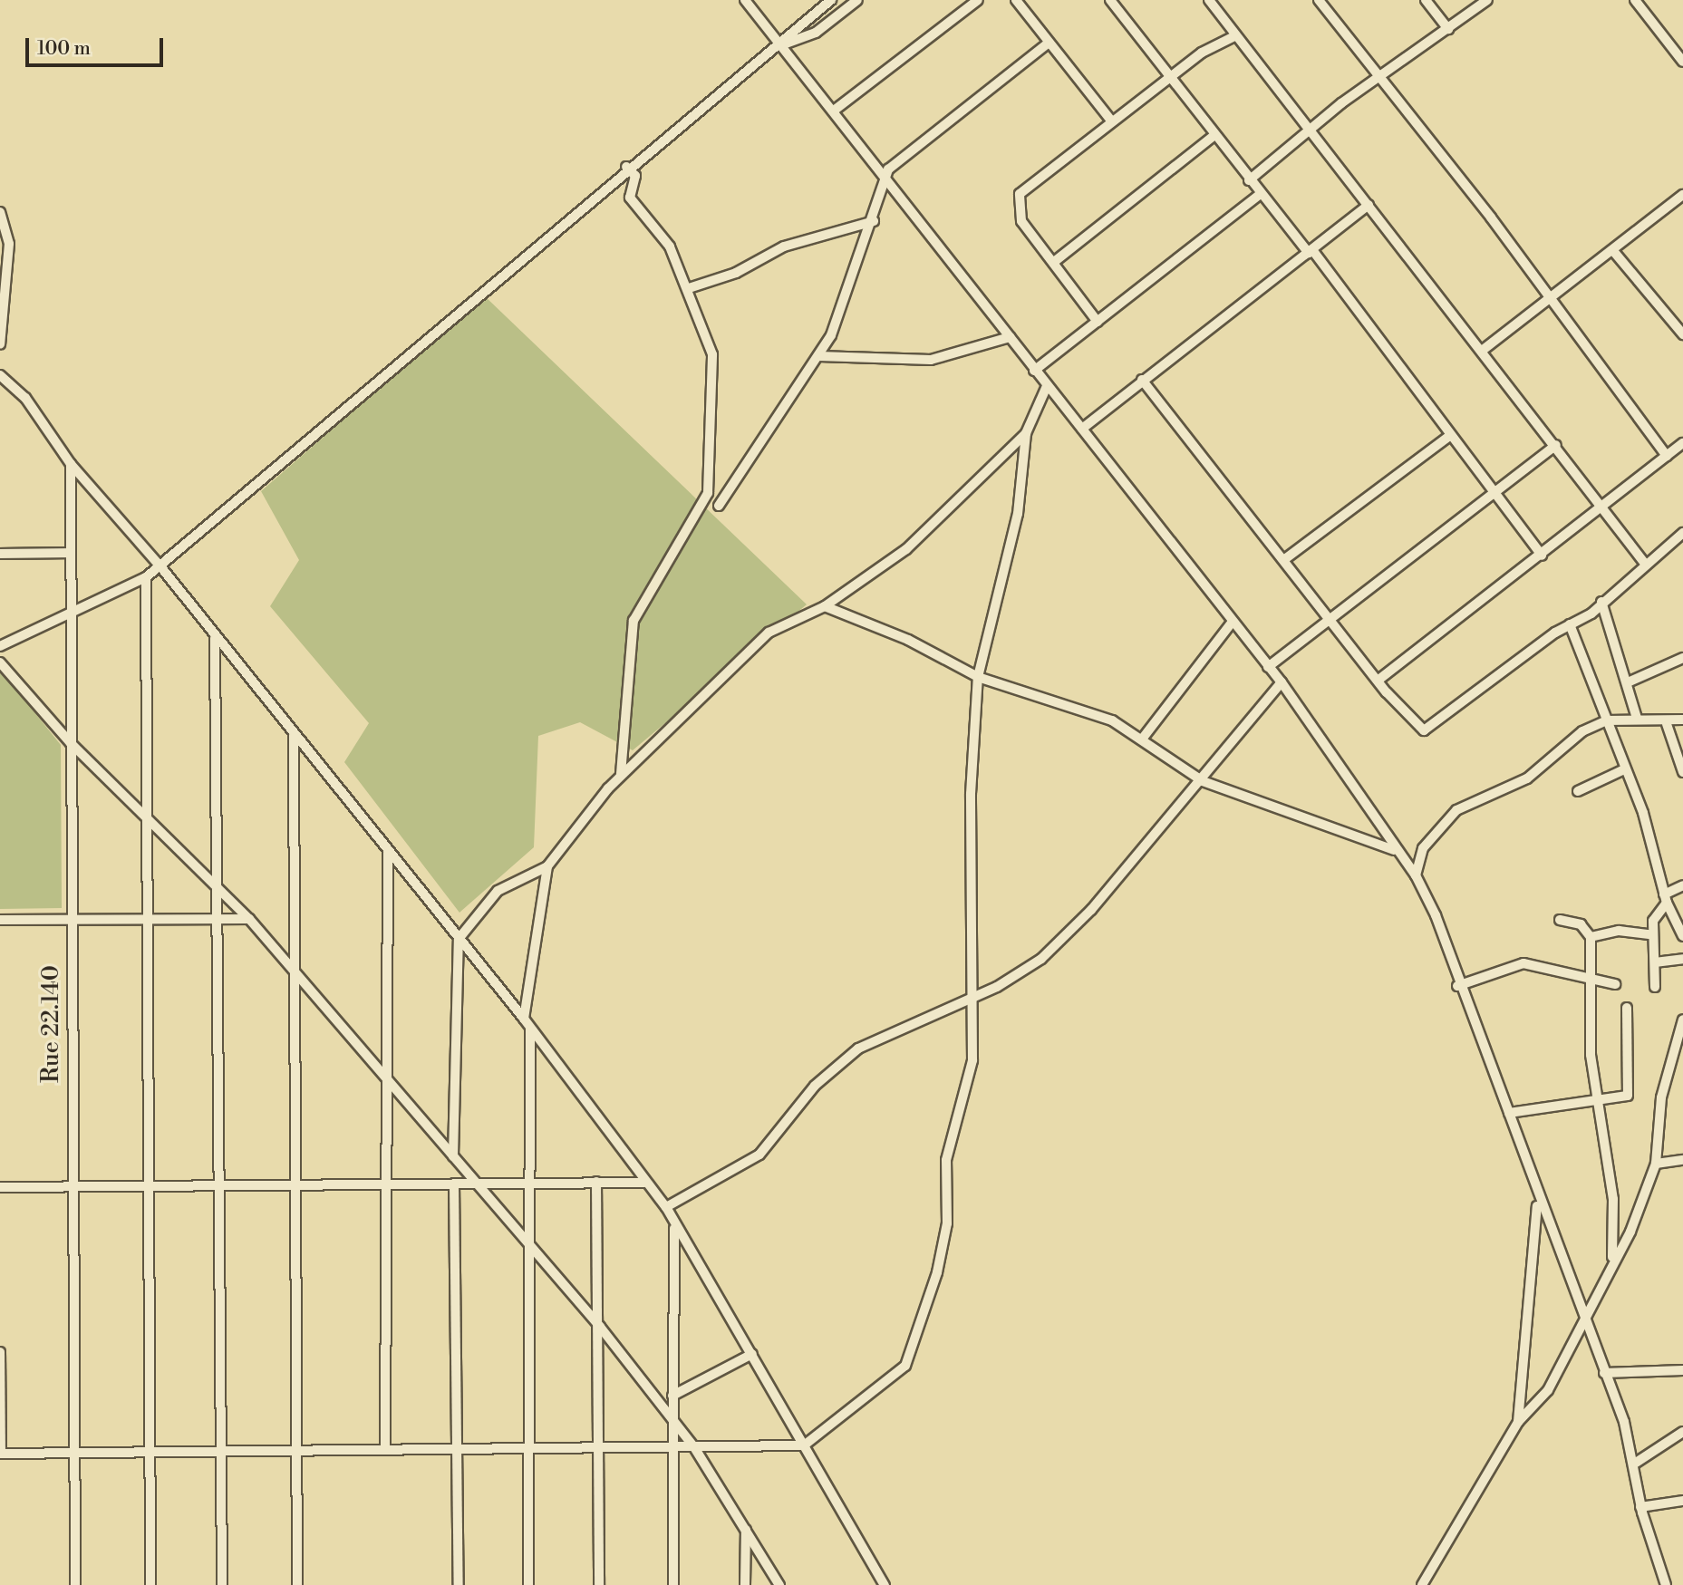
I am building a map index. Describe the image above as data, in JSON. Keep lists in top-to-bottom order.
{
  "streets": {
    "street": ["Rue 22.140"]
  },
  "scale_bar": "100 m"
}
